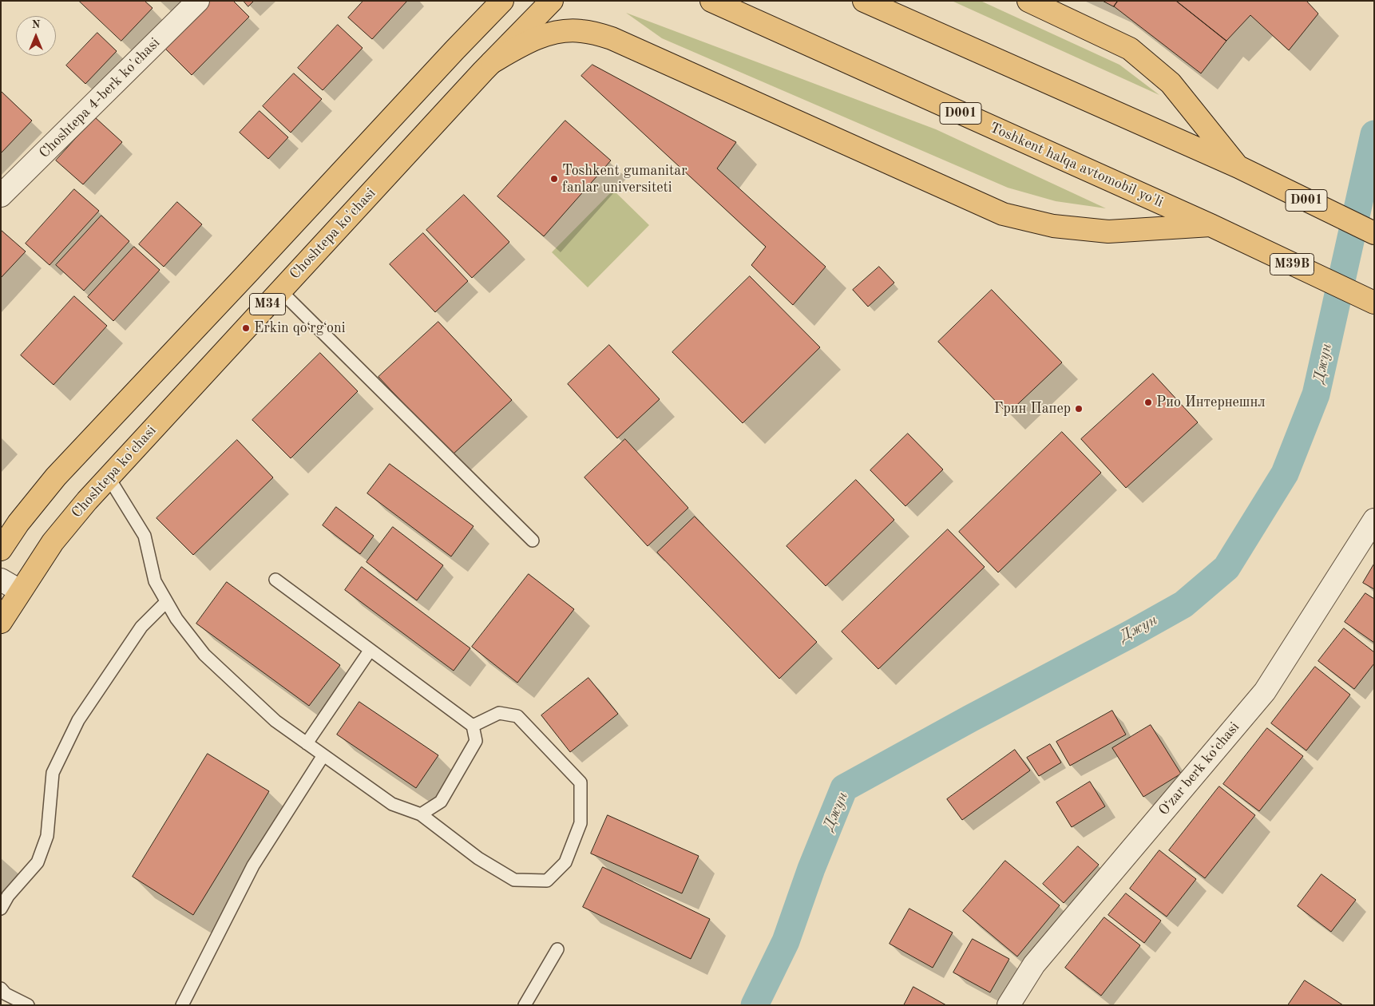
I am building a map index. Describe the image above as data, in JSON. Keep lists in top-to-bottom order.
{
  "streets": {
    "main road": [
      "D001",
      "Toshkent halqa avtomobil yo'li",
      "Choshtepa ko'chasi",
      "M39B",
      "M34"
    ],
    "street": ["Choshtepa 4-berk ko'chasi", "Oʻzar berk koʻchasi"]
  },
  "water": ["Джун"],
  "places": [
    "Toshkent gumanitar fanlar universiteti",
    "Erkin qoʻrgʻoni",
    "Рио Интернешнл",
    "Грин Папер"
  ],
  "north": "top"
}
